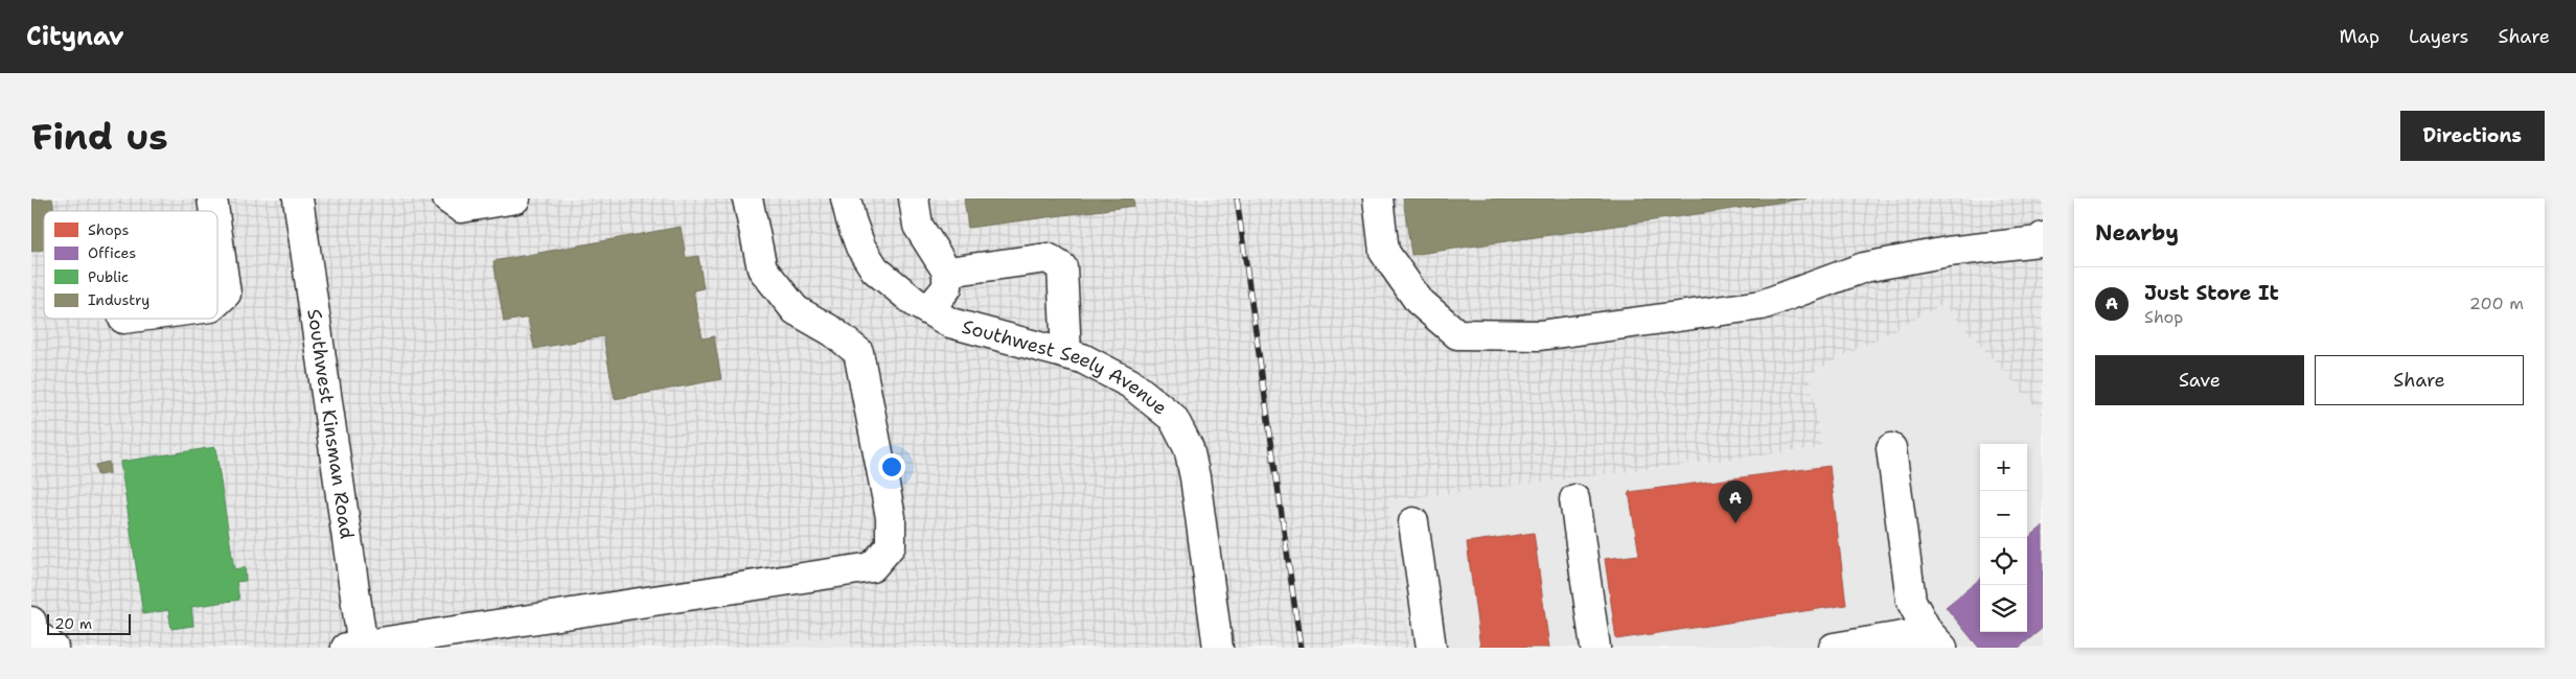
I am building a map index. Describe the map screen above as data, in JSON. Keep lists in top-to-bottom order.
{
  "streets": {
    "street": ["Southwest Seely Avenue", "Southwest Kinsman Road"]
  },
  "legend": [
    "Shops",
    "Offices",
    "Public",
    "Industry"
  ],
  "scale_bar": "20 m",
  "page": {
    "header": "Citynav",
    "nav": ["Map", "Layers", "Share"],
    "buttons": [
      "Directions",
      ["Save", "Share"]
    ],
    "title": "Find us",
    "heading": "Nearby",
    "list": [
      {
        "mark": "A",
        "name": "Just Store It",
        "note": "Shop",
        "value": "200 m"
      }
    ],
    "map_buttons": ["+", "−"],
    "pins": "A",
    "scale": "20 m"
  }
}
